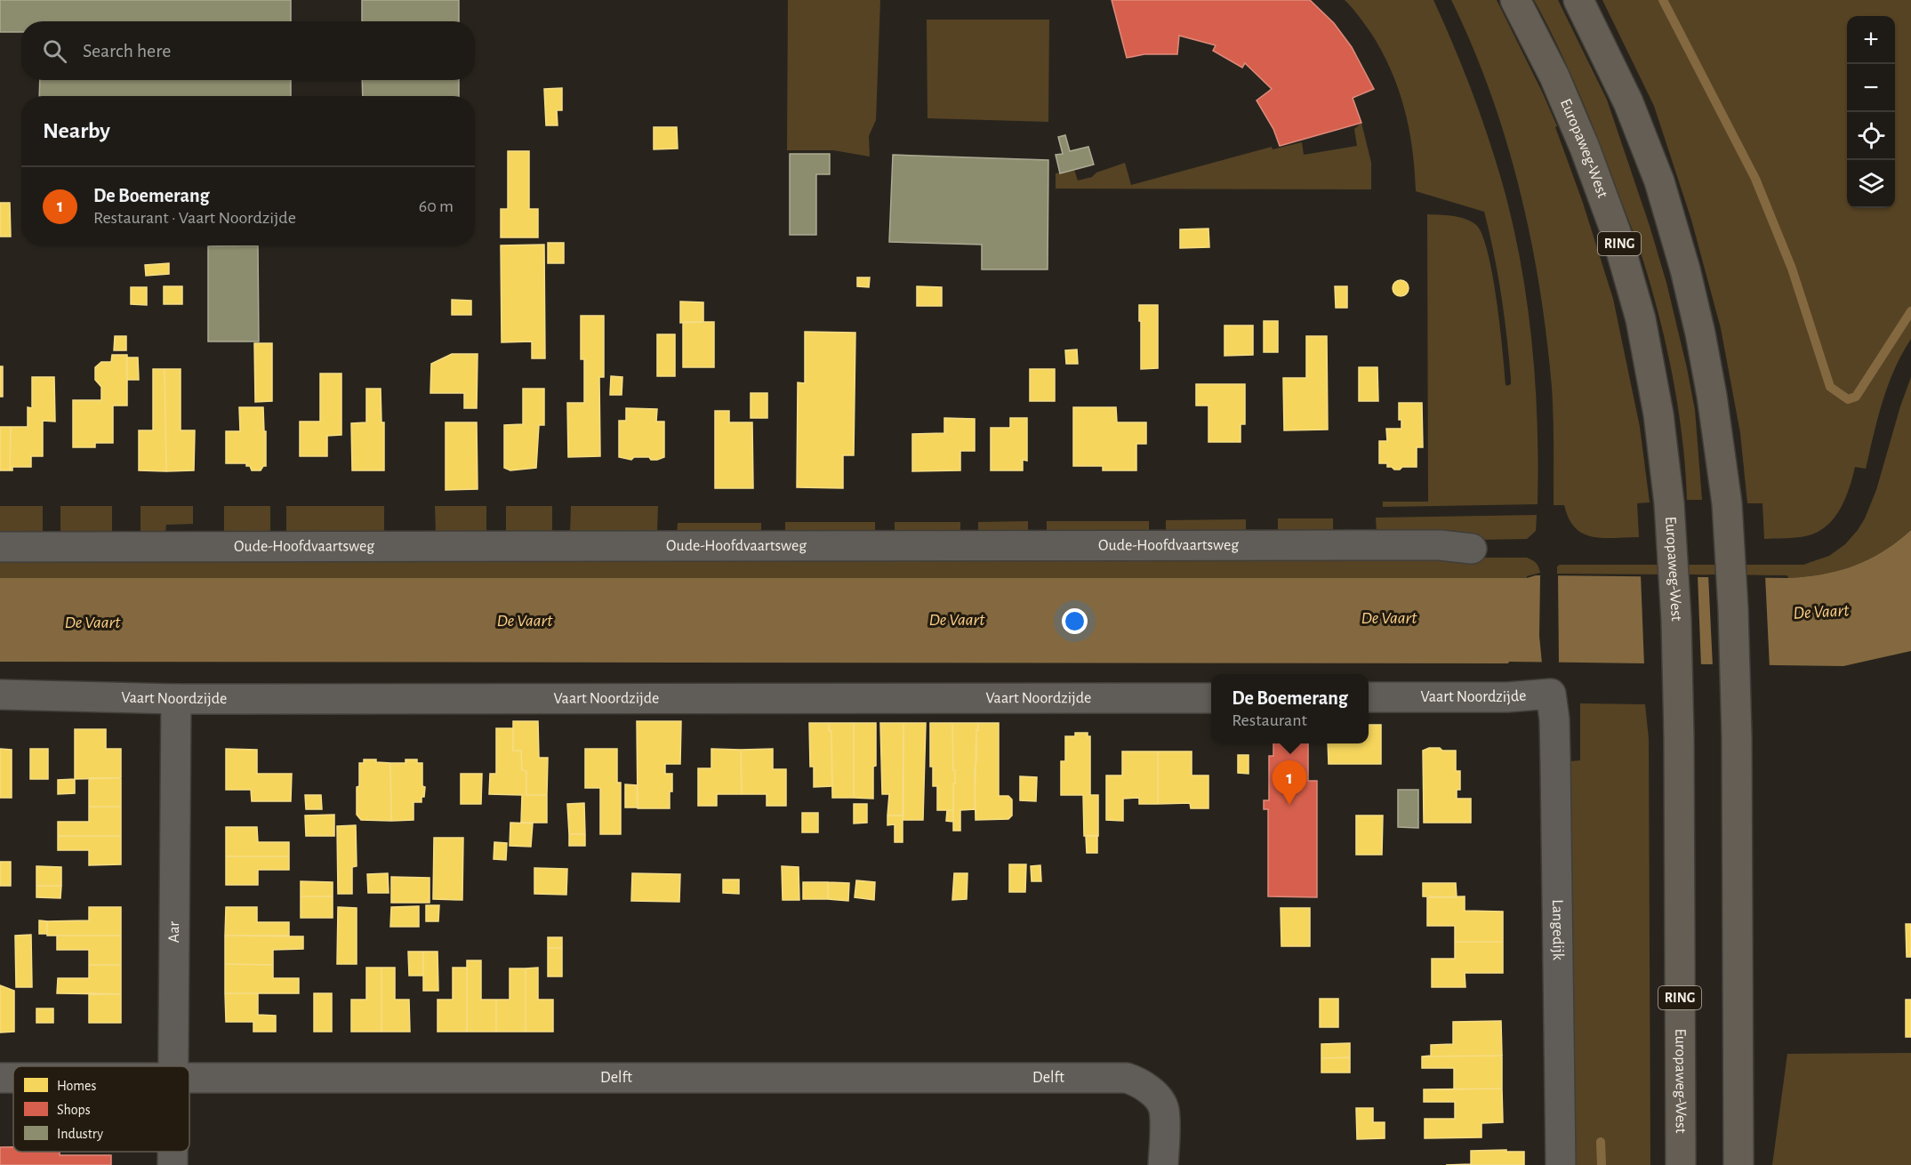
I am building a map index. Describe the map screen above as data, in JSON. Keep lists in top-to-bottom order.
{
  "streets": {
    "main road": ["Europaweg-West", "RING"],
    "street": [
      "Oude-Hoofdvaartsweg",
      "Vaart Noordzijde",
      "Langedijk",
      "Aar",
      "Delft"
    ]
  },
  "crossings": [
    ["Vaart Noordzijde", "Langedijk"],
    ["Vaart Noordzijde", "Aar"]
  ],
  "water": ["De Vaart"],
  "legend": ["Homes", "Shops", "Industry"],
  "page": {
    "map_buttons": ["+", "−"],
    "search": "Search here",
    "heading": "Nearby",
    "list": [
      {
        "mark": "1",
        "name": "De Boemerang",
        "note": "Restaurant · Vaart Noordzijde",
        "value": "60 m"
      }
    ],
    "popup": ["De Boemerang", "Restaurant"],
    "pins": "1"
  }
}
